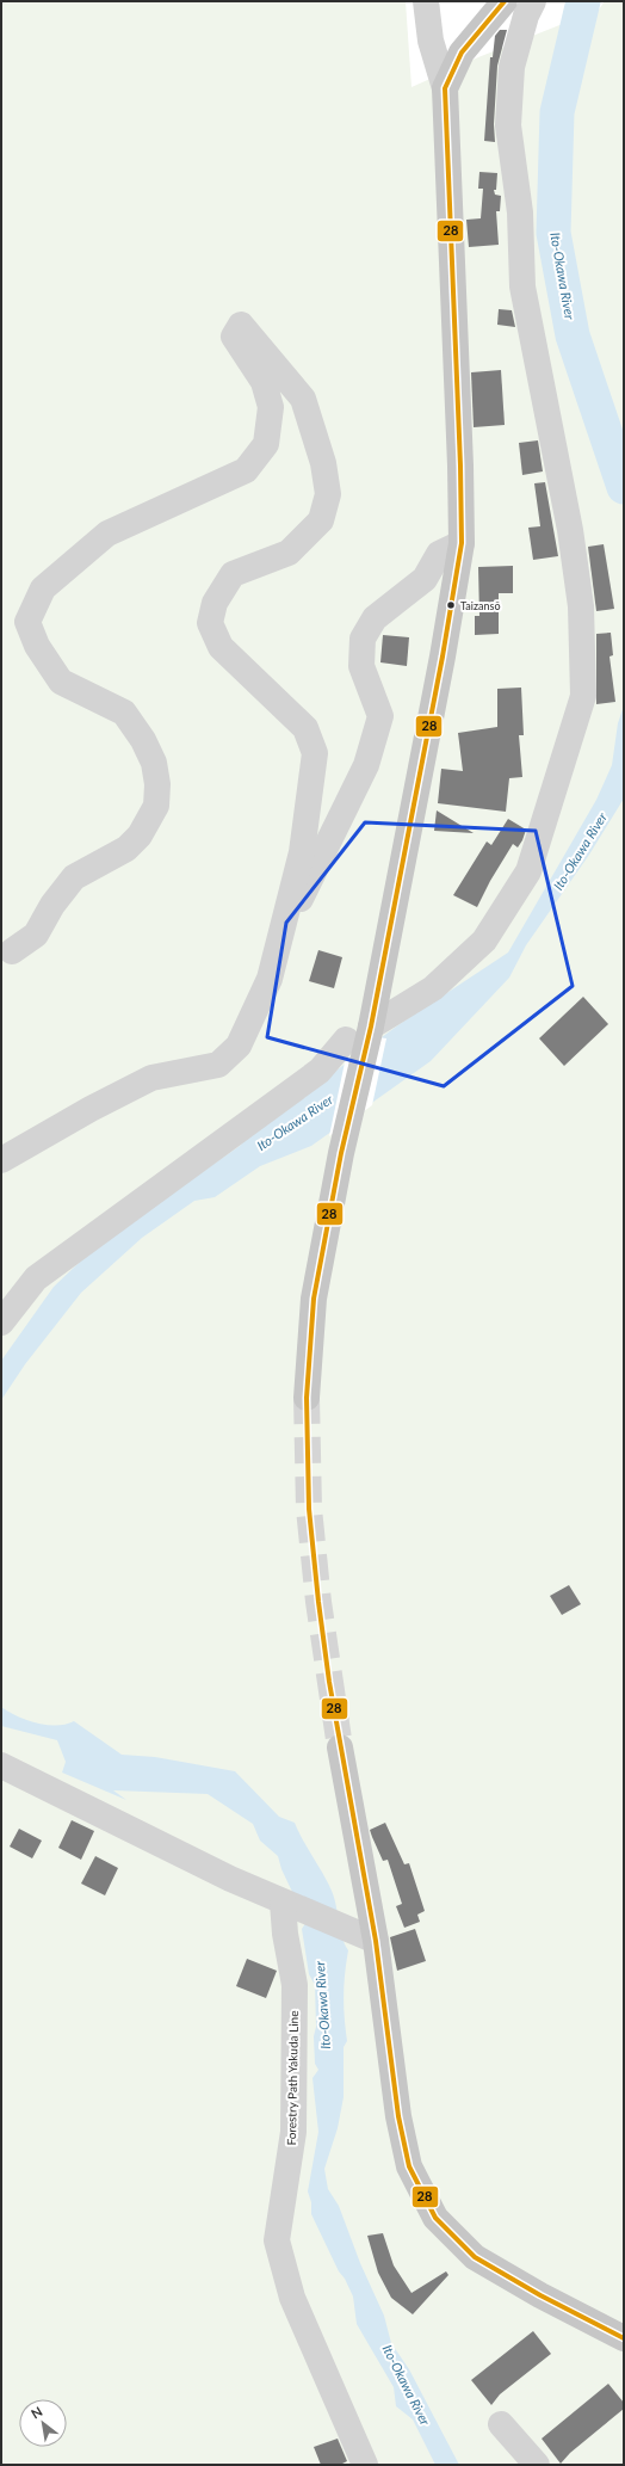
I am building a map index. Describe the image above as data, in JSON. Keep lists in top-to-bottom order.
{
  "streets": {
    "street": ["Forestry Path Yakuda Line"]
  },
  "water": ["Ito-Okawa River"],
  "places": ["Taizansō"],
  "lines": ["transit line 28"],
  "north": "top left"
}
